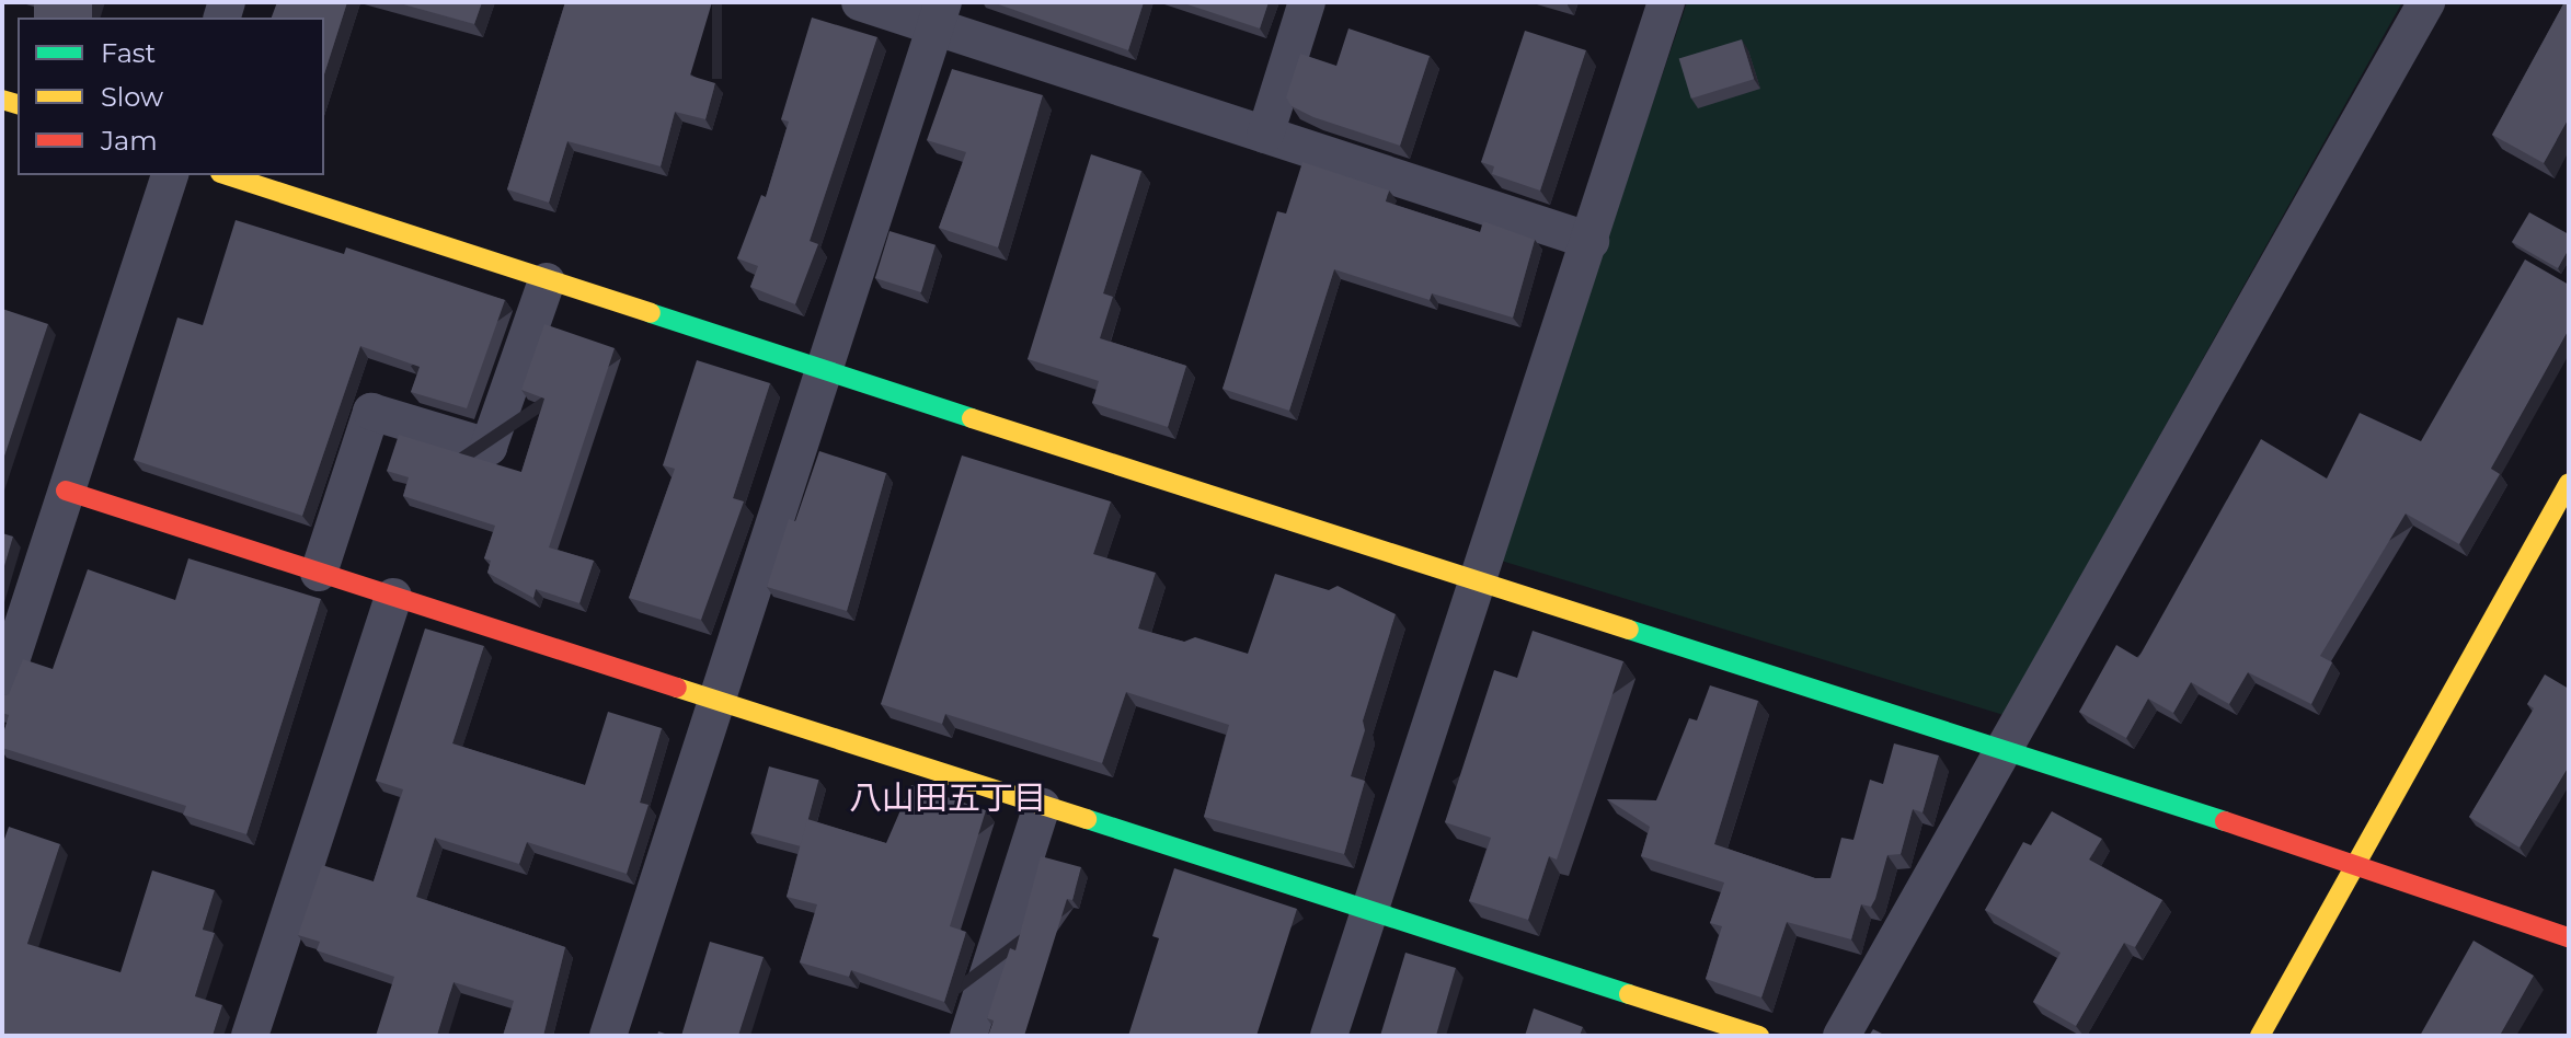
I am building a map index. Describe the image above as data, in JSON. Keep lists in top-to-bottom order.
{
  "districts": ["八山田五丁目"],
  "legend": ["Fast", "Slow", "Jam"]
}
